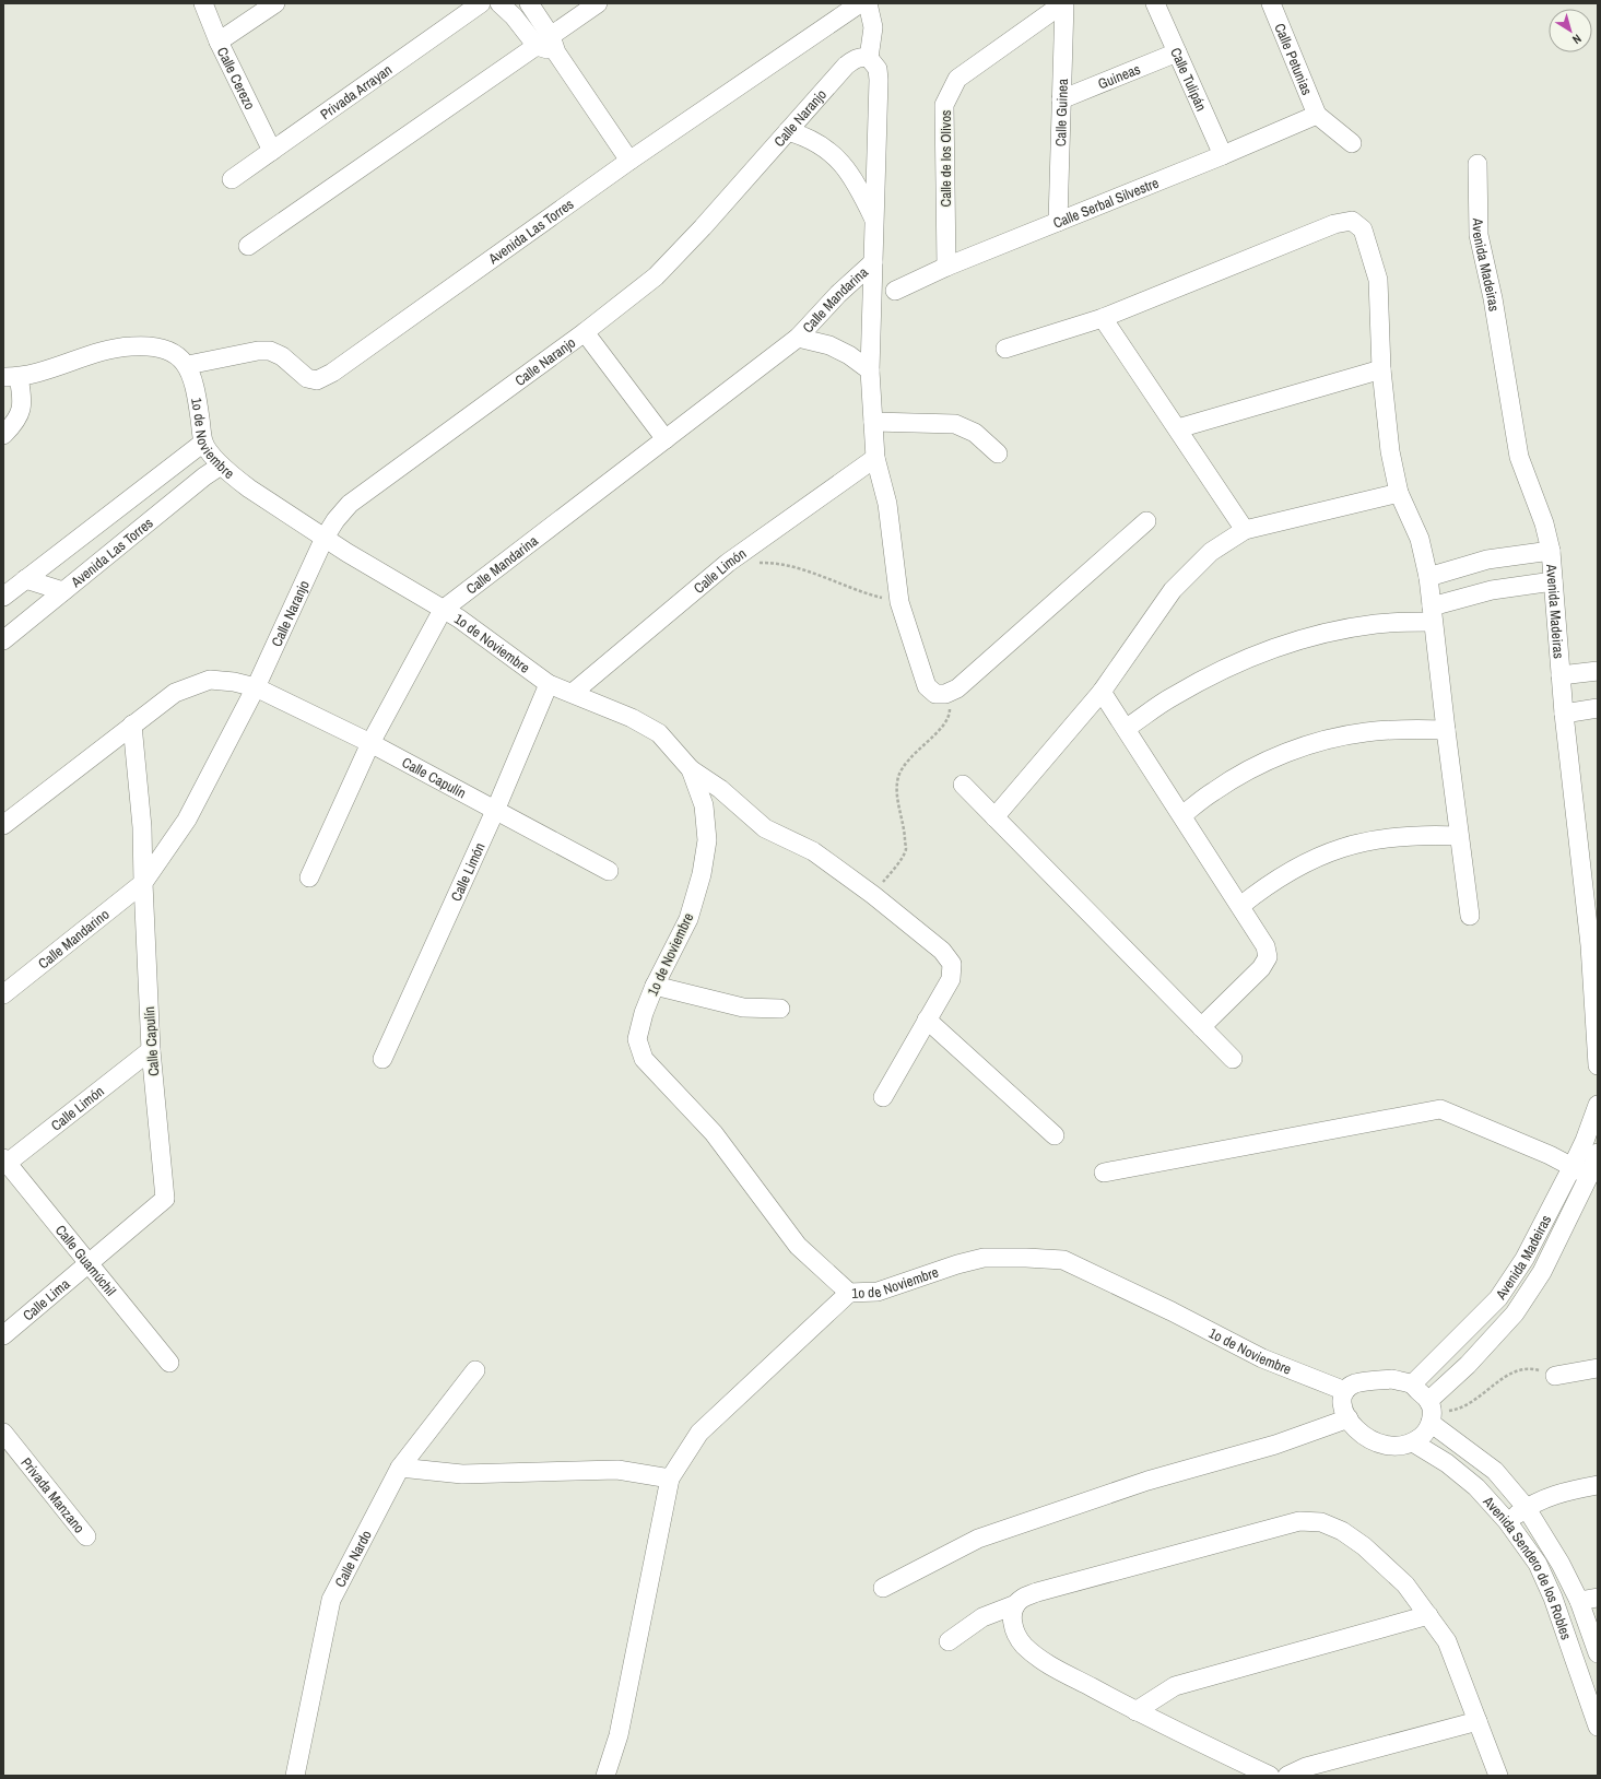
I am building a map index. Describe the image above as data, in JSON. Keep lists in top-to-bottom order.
{
  "streets": {
    "street": [
      "Calle Petunias",
      "Guineas",
      "Calle Cerezo",
      "Calle Tulipán",
      "Privada Arrayan",
      "Calle Guinea",
      "Calle Naranjo",
      "Calle de los Olivos",
      "Calle Serbal Silvestre",
      "Avenida Las Torres",
      "Avenida Madeiras",
      "Calle Mandarina",
      "1o de Noviembre",
      "Calle Limón",
      "Calle Capulín",
      "Calle Mandarino",
      "Calle Guamúchil",
      "Calle Lima",
      "Privada Manzano",
      "Calle Nardo",
      "Avenida Sendero de los Robles"
    ]
  },
  "crossings": [
    ["Calle Petunias", "Calle Serbal Silvestre"],
    ["Guineas", "Calle Tulipán"],
    ["Guineas", "Calle Guinea"],
    ["Calle Cerezo", "Privada Arrayan"],
    ["Calle Tulipán", "Calle Serbal Silvestre"],
    ["Calle Guinea", "Calle de los Olivos"],
    ["Calle Guinea", "Calle Serbal Silvestre"],
    ["Calle Naranjo", "1o de Noviembre"],
    ["Calle Naranjo", "Calle Capulín"],
    ["Calle Naranjo", "Calle Mandarino"],
    ["Calle de los Olivos", "Calle Serbal Silvestre"],
    ["Avenida Las Torres", "1o de Noviembre"],
    ["Avenida Madeiras", "1o de Noviembre"],
    ["Avenida Madeiras", "Avenida Sendero de los Robles"],
    ["Calle Mandarina", "1o de Noviembre"],
    ["Calle Mandarina", "Calle Capulín"],
    ["1o de Noviembre", "Calle Limón"],
    ["1o de Noviembre", "Avenida Sendero de los Robles"],
    ["Calle Limón", "Calle Capulín"],
    ["Calle Limón", "Calle Guamúchil"],
    ["Calle Capulín", "Calle Mandarino"],
    ["Calle Capulín", "Calle Lima"],
    ["Calle Guamúchil", "Calle Lima"]
  ],
  "north": "bottom right"
}
